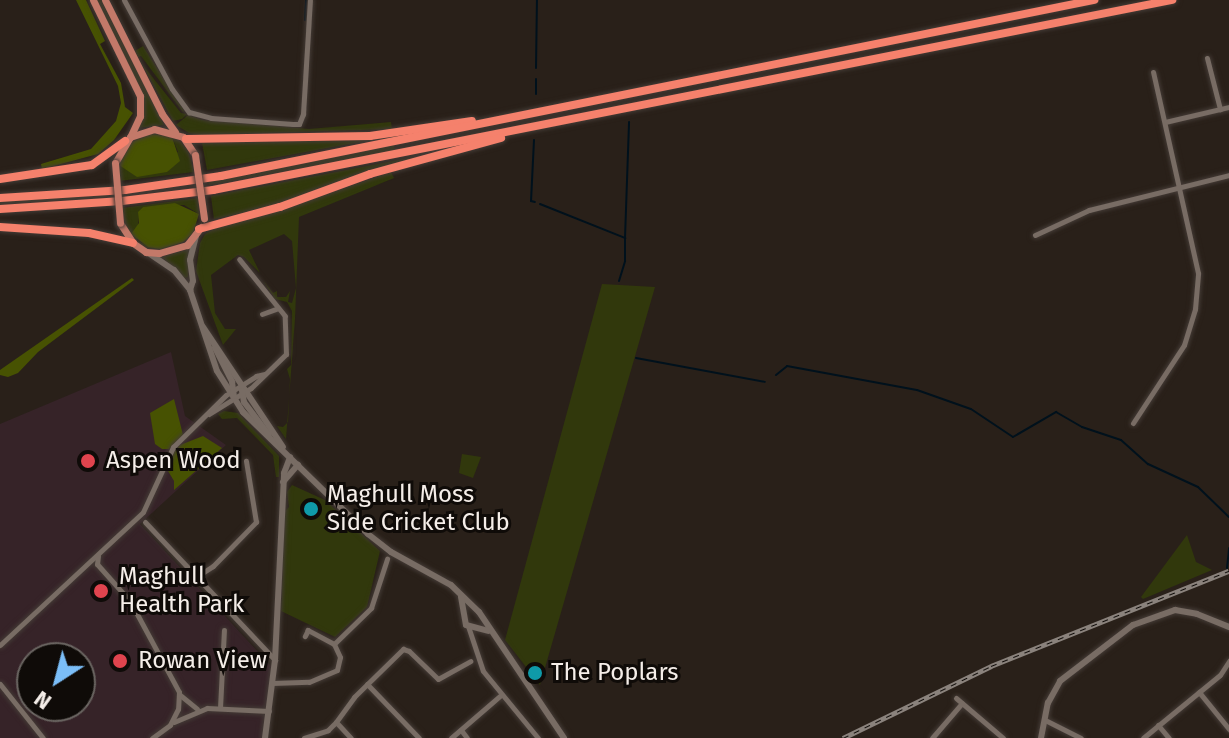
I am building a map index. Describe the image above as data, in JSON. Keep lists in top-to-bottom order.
{
  "places": [
    "Aspen Wood",
    "Maghull Moss Side Cricket Club",
    "Maghull Health Park",
    "Rowan View",
    "The Poplars"
  ],
  "north": "bottom left"
}
